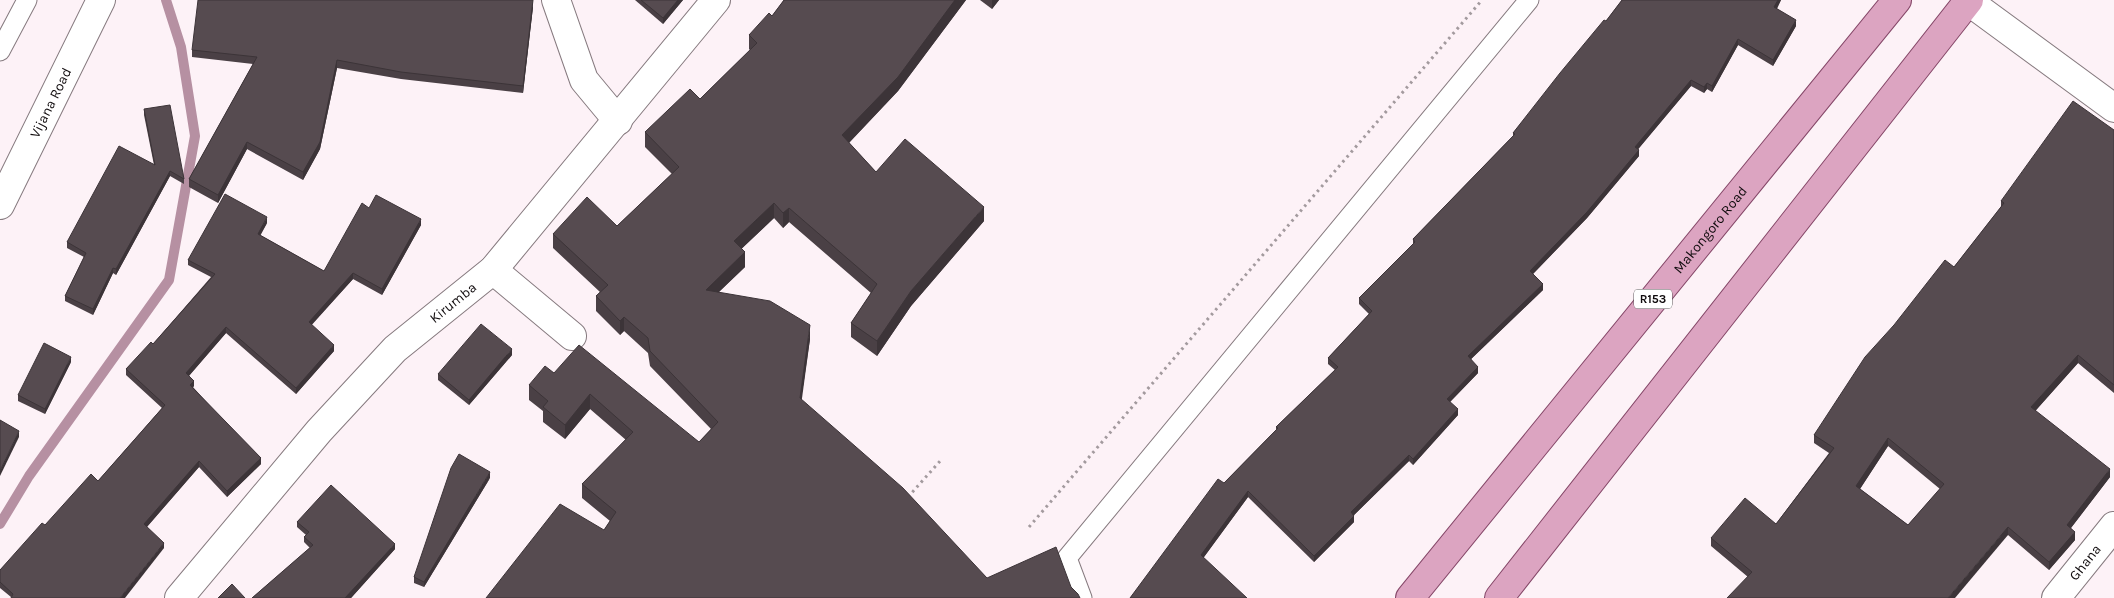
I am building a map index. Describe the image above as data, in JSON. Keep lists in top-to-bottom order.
{
  "streets": {
    "main road": ["Makongoro Road", "R153"],
    "street": ["Vijana Road", "Kirumba", "Ghana"]
  }
}
